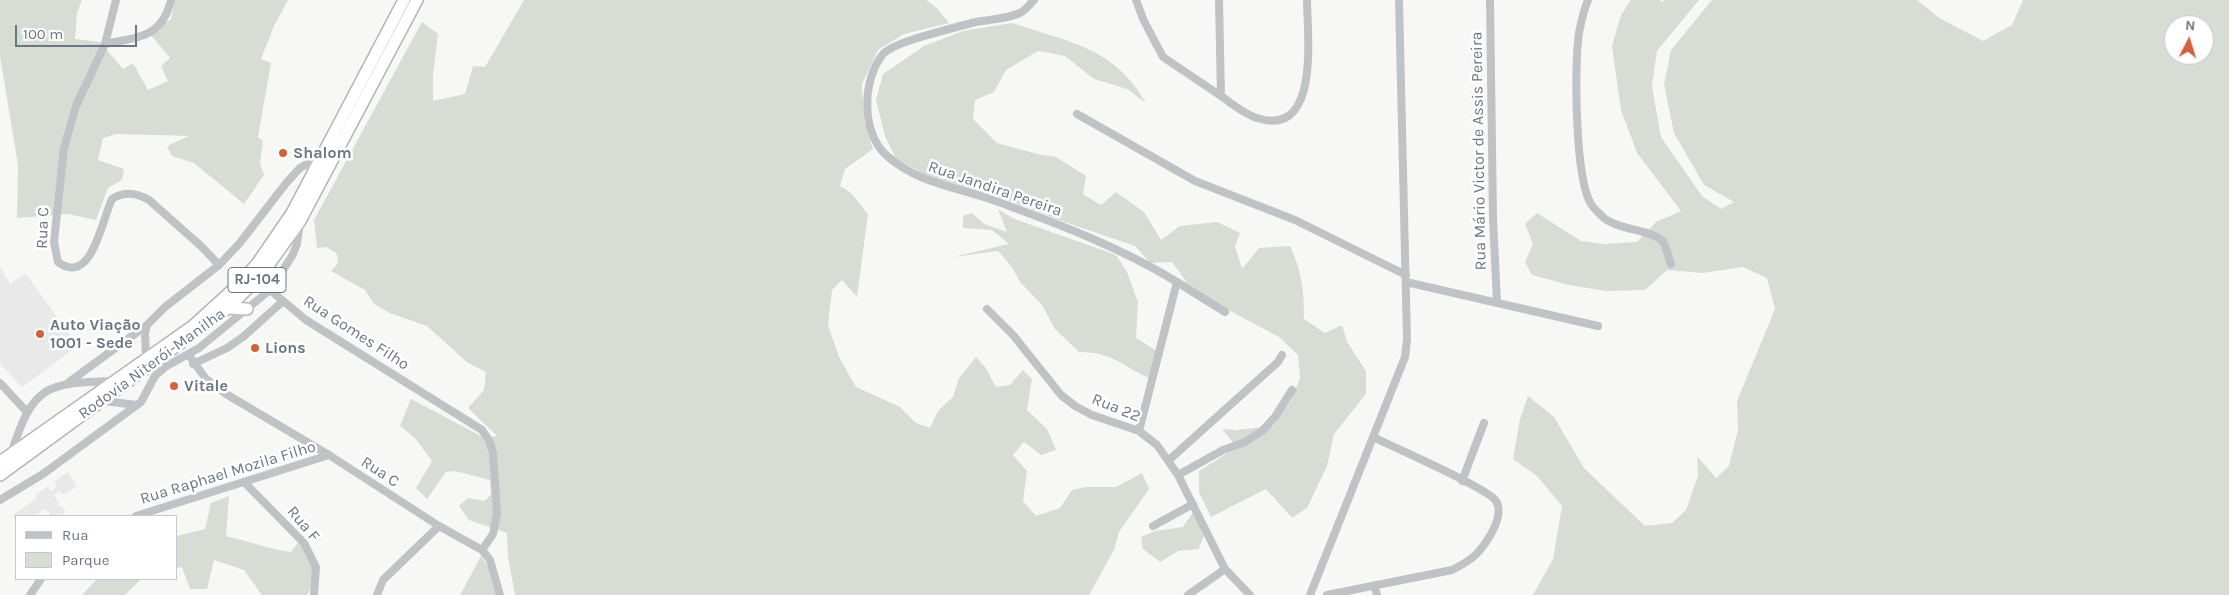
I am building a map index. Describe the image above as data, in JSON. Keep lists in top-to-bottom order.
{
  "streets": {
    "highway": ["RJ-104", "Rodovia Niterói-Manilha"],
    "street": [
      "Rua Mário Victor de Assis Pereira",
      "Rua Jandira Pereira",
      "Rua C",
      "Rua Gomes Filho",
      "Rua 22",
      "Rua Raphael Mozila Filho",
      "Rua F"
    ]
  },
  "crossings": [
    ["Rua C", "Rua Gomes Filho"],
    ["Rua C", "Rua Raphael Mozila Filho"],
    ["Rua Raphael Mozila Filho", "Rua F"]
  ],
  "places": [
    "Shalom",
    "Auto Viação 1001 - Sede",
    "Lions",
    "Vitale"
  ],
  "legend": ["Rua", "Parque"],
  "scale_bar": "100 m",
  "north": "top"
}
